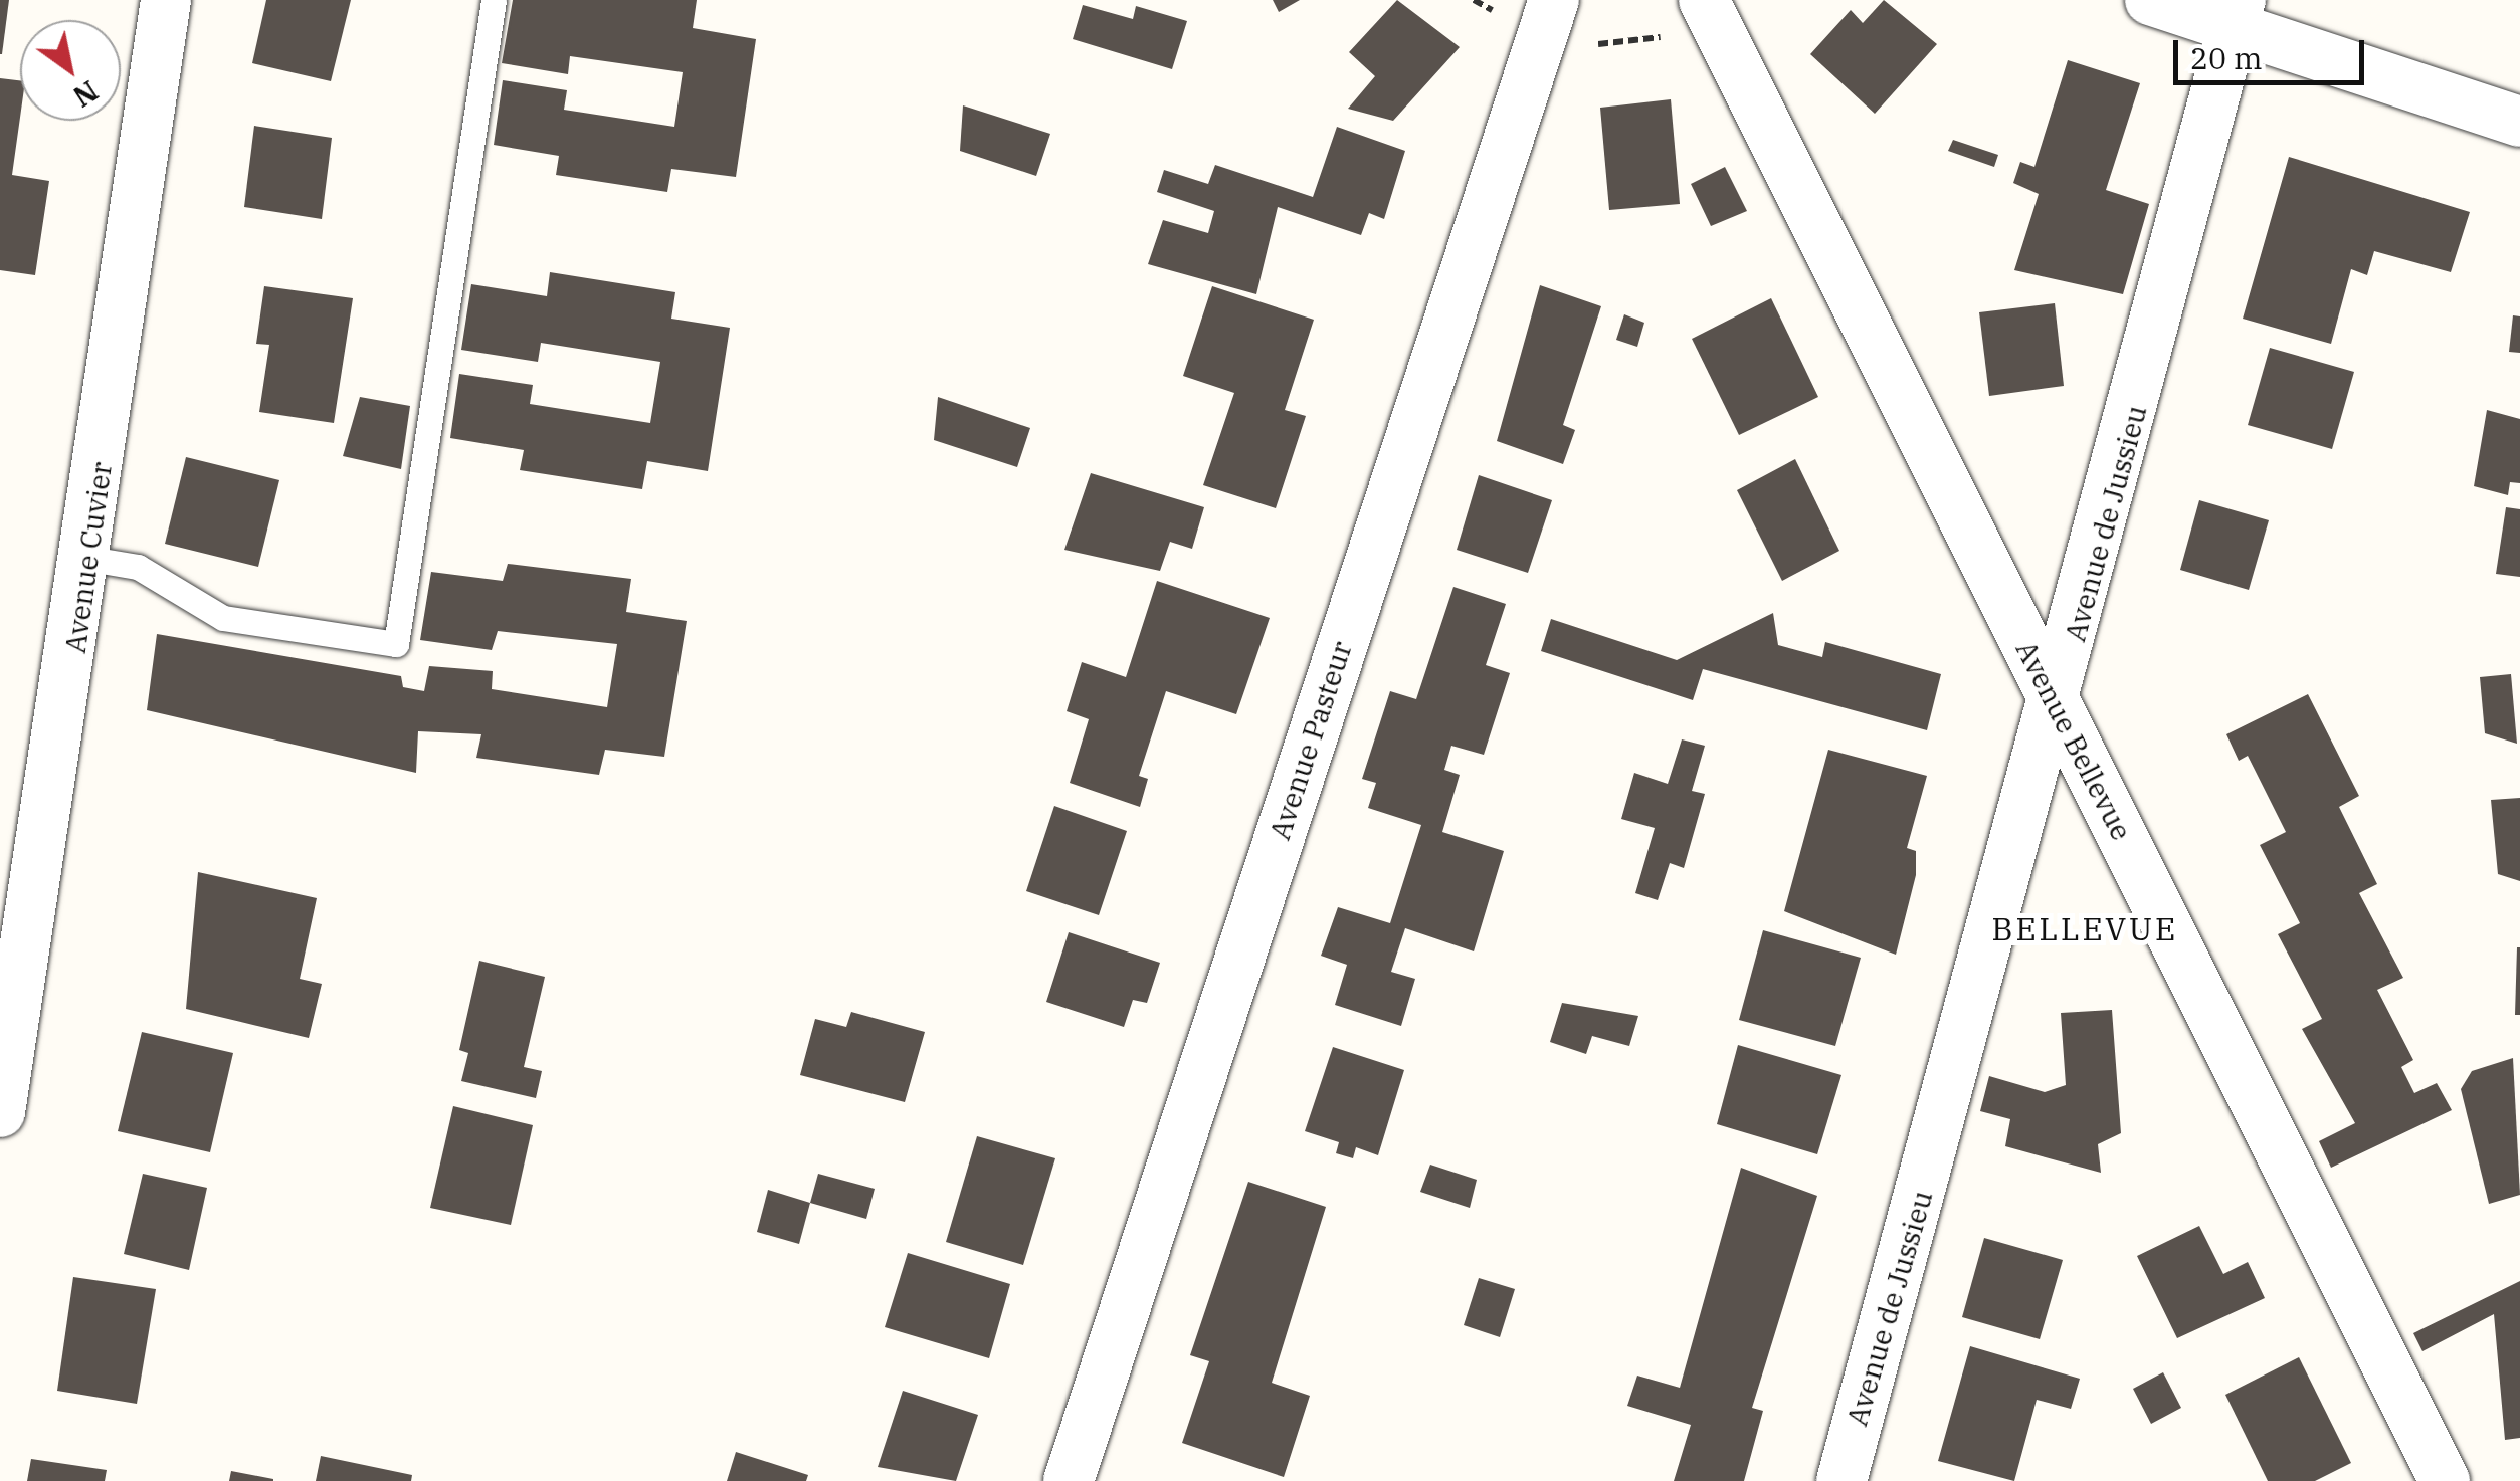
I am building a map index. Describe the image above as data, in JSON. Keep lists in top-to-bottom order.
{
  "streets": {
    "street": [
      "Avenue de Jussieu",
      "Avenue Cuvier",
      "Avenue Pasteur",
      "Avenue Bellevue"
    ]
  },
  "crossings": [
    ["Avenue de Jussieu", "Avenue Bellevue"]
  ],
  "districts": ["BELLEVUE"],
  "scale_bar": "20 m",
  "north": "bottom right"
}
